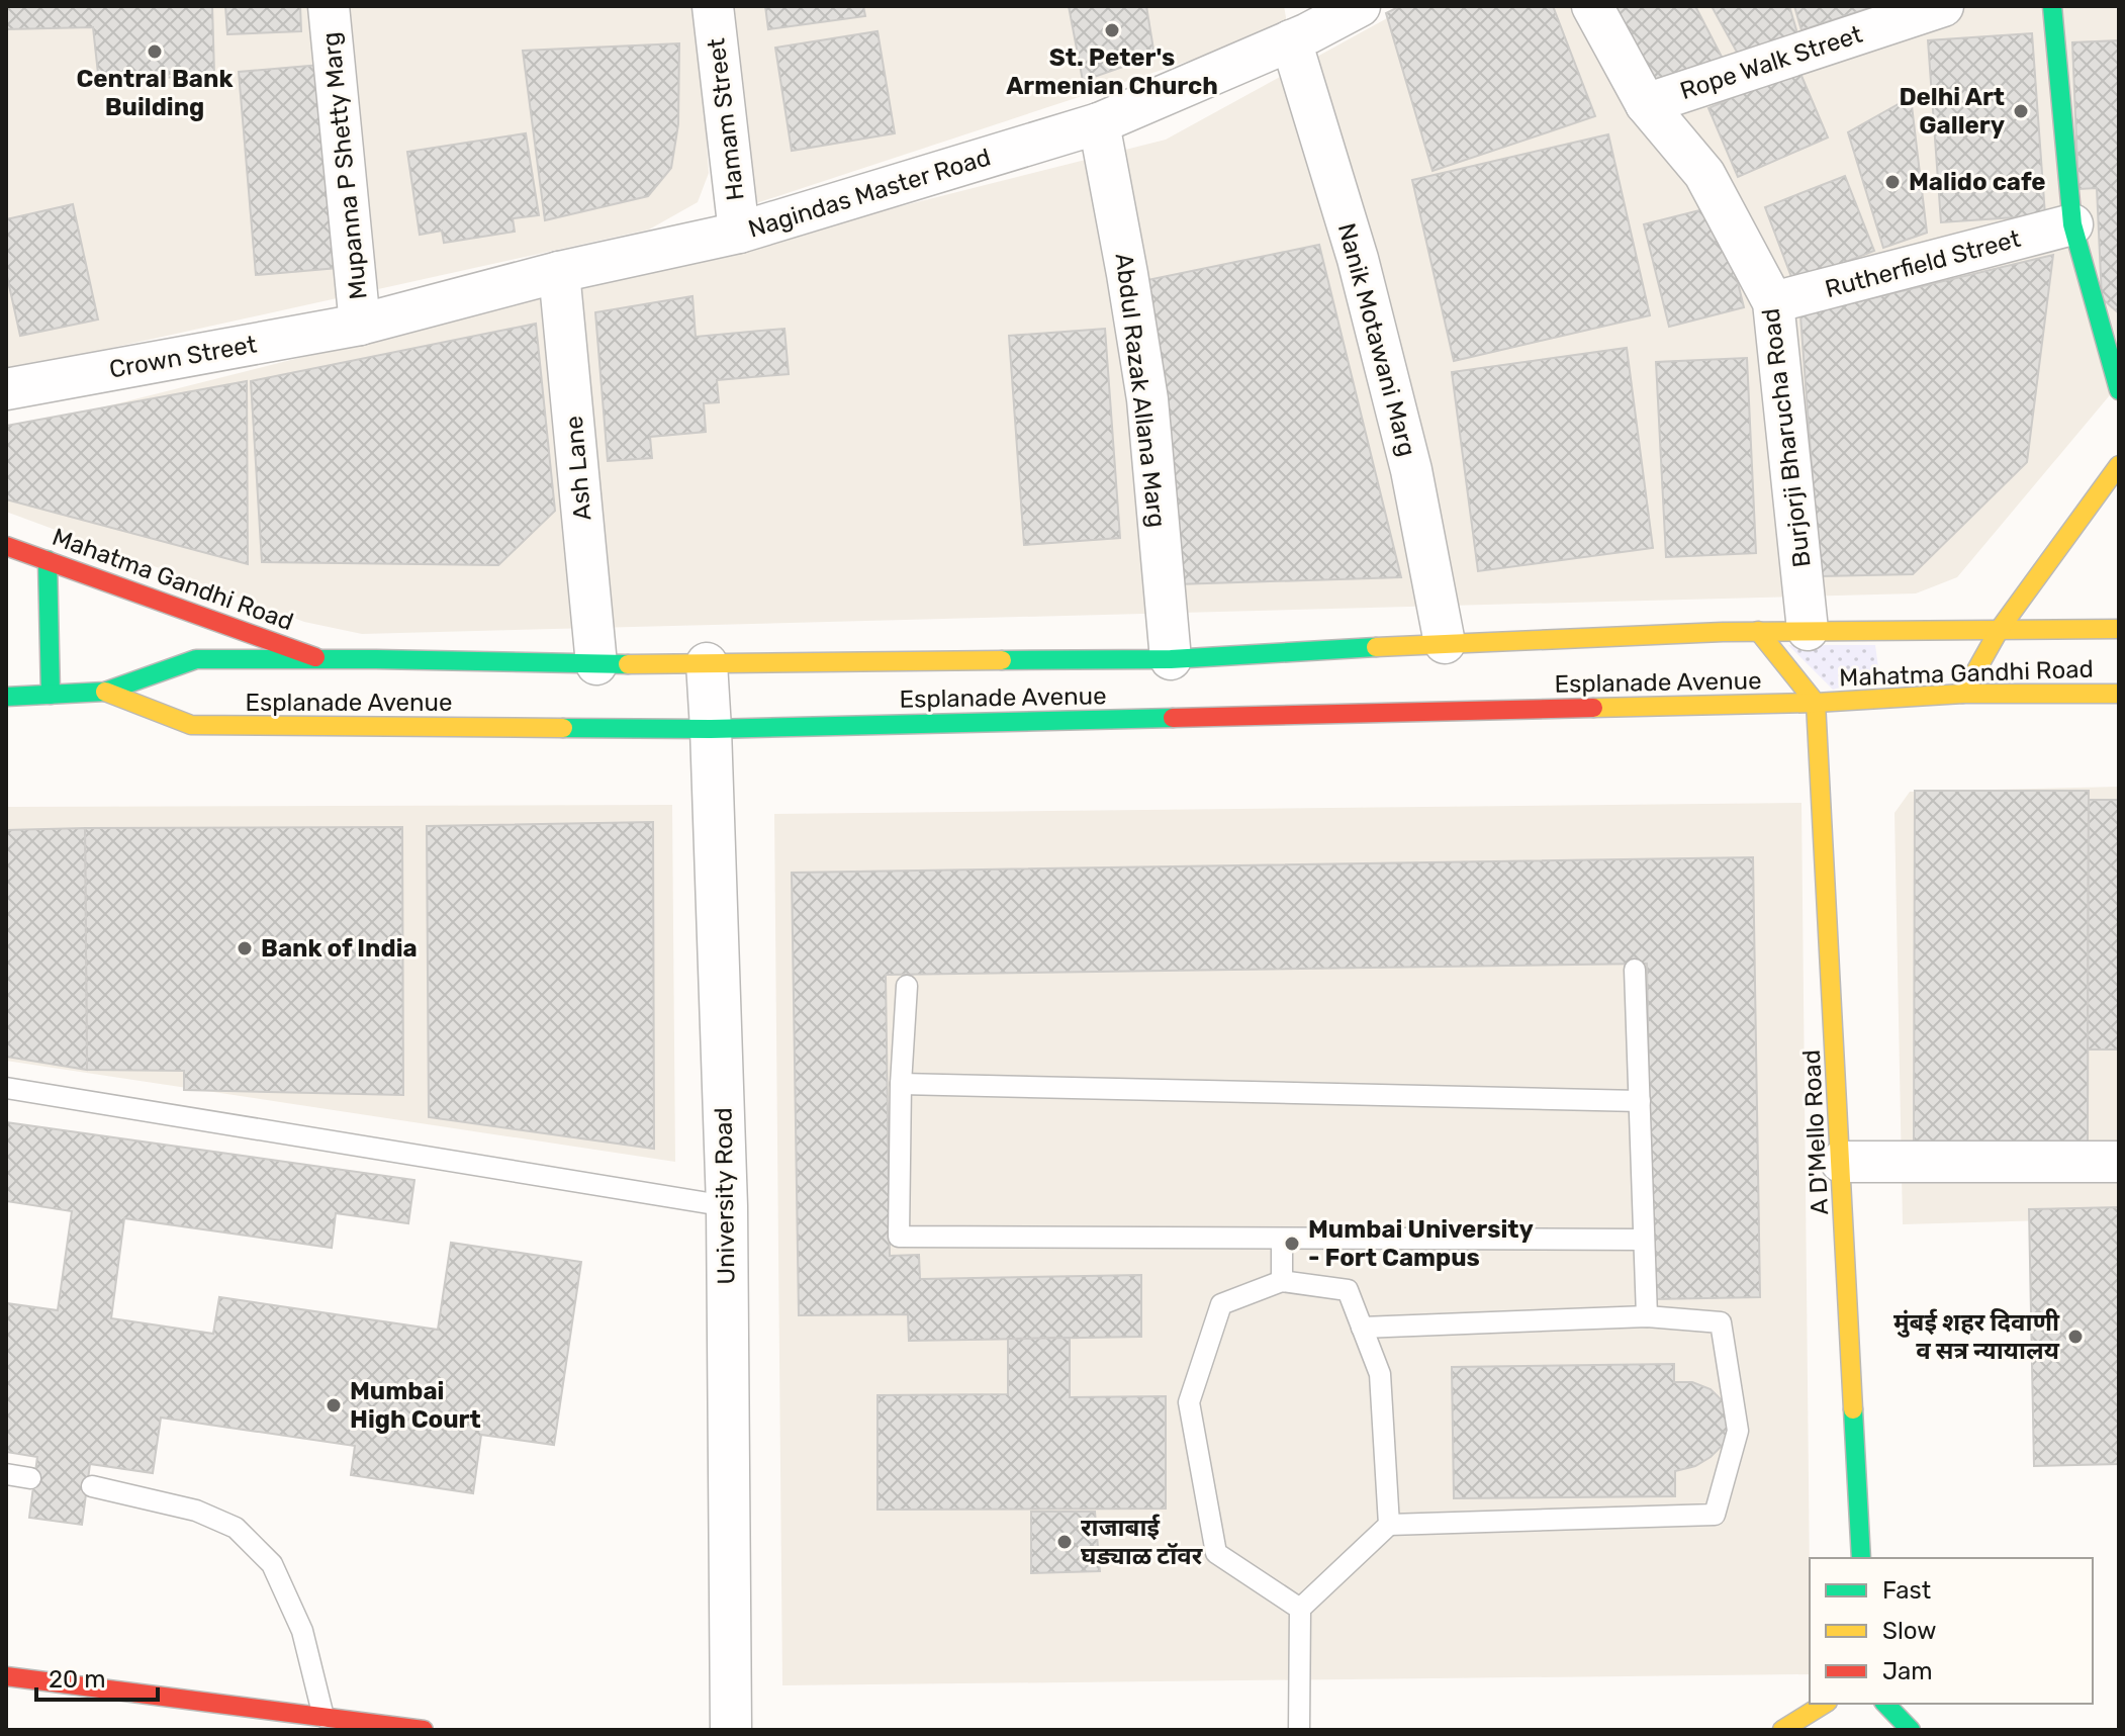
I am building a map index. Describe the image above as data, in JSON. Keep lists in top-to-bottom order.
{
  "streets": {
    "main road": ["Mahatma Gandhi Road", "Esplanade Avenue", "A D'Mello Road"],
    "street": [
      "Rope Walk Street",
      "Hamam Street",
      "Mupanna P Shetty Marg",
      "Nagindas Master Road",
      "Rutherfield Street",
      "Nanik Motawani Marg",
      "Crown Street",
      "Abdul Razak Allana Marg",
      "Burjorji Bharucha Road",
      "Ash Lane",
      "University Road"
    ]
  },
  "crossings": [
    ["Rope Walk Street", "Burjorji Bharucha Road"],
    ["Hamam Street", "Nagindas Master Road"],
    ["Mupanna P Shetty Marg", "Nagindas Master Road"],
    ["Mupanna P Shetty Marg", "Crown Street"],
    ["Nagindas Master Road", "Nanik Motawani Marg"],
    ["Nagindas Master Road", "Crown Street"],
    ["Nagindas Master Road", "Abdul Razak Allana Marg"],
    ["Nagindas Master Road", "Ash Lane"],
    ["Rutherfield Street", "Burjorji Bharucha Road"],
    ["Mahatma Gandhi Road", "Esplanade Avenue"],
    ["Mahatma Gandhi Road", "A D'Mello Road"],
    ["Esplanade Avenue", "A D'Mello Road"],
    ["Esplanade Avenue", "University Road"]
  ],
  "places": [
    "St. Peter's Armenian Church",
    "Central Bank Building",
    "Delhi Art Gallery",
    "Malido cafe",
    "Bank of India",
    "Mumbai University - Fort Campus",
    "मुंबई शहर दिवाणी व सत्र न्यायालय",
    "Mumbai High Court",
    "राजाबाई घड्याळ टॉवर"
  ],
  "legend": ["Fast", "Slow", "Jam"],
  "scale_bar": "20 m"
}
